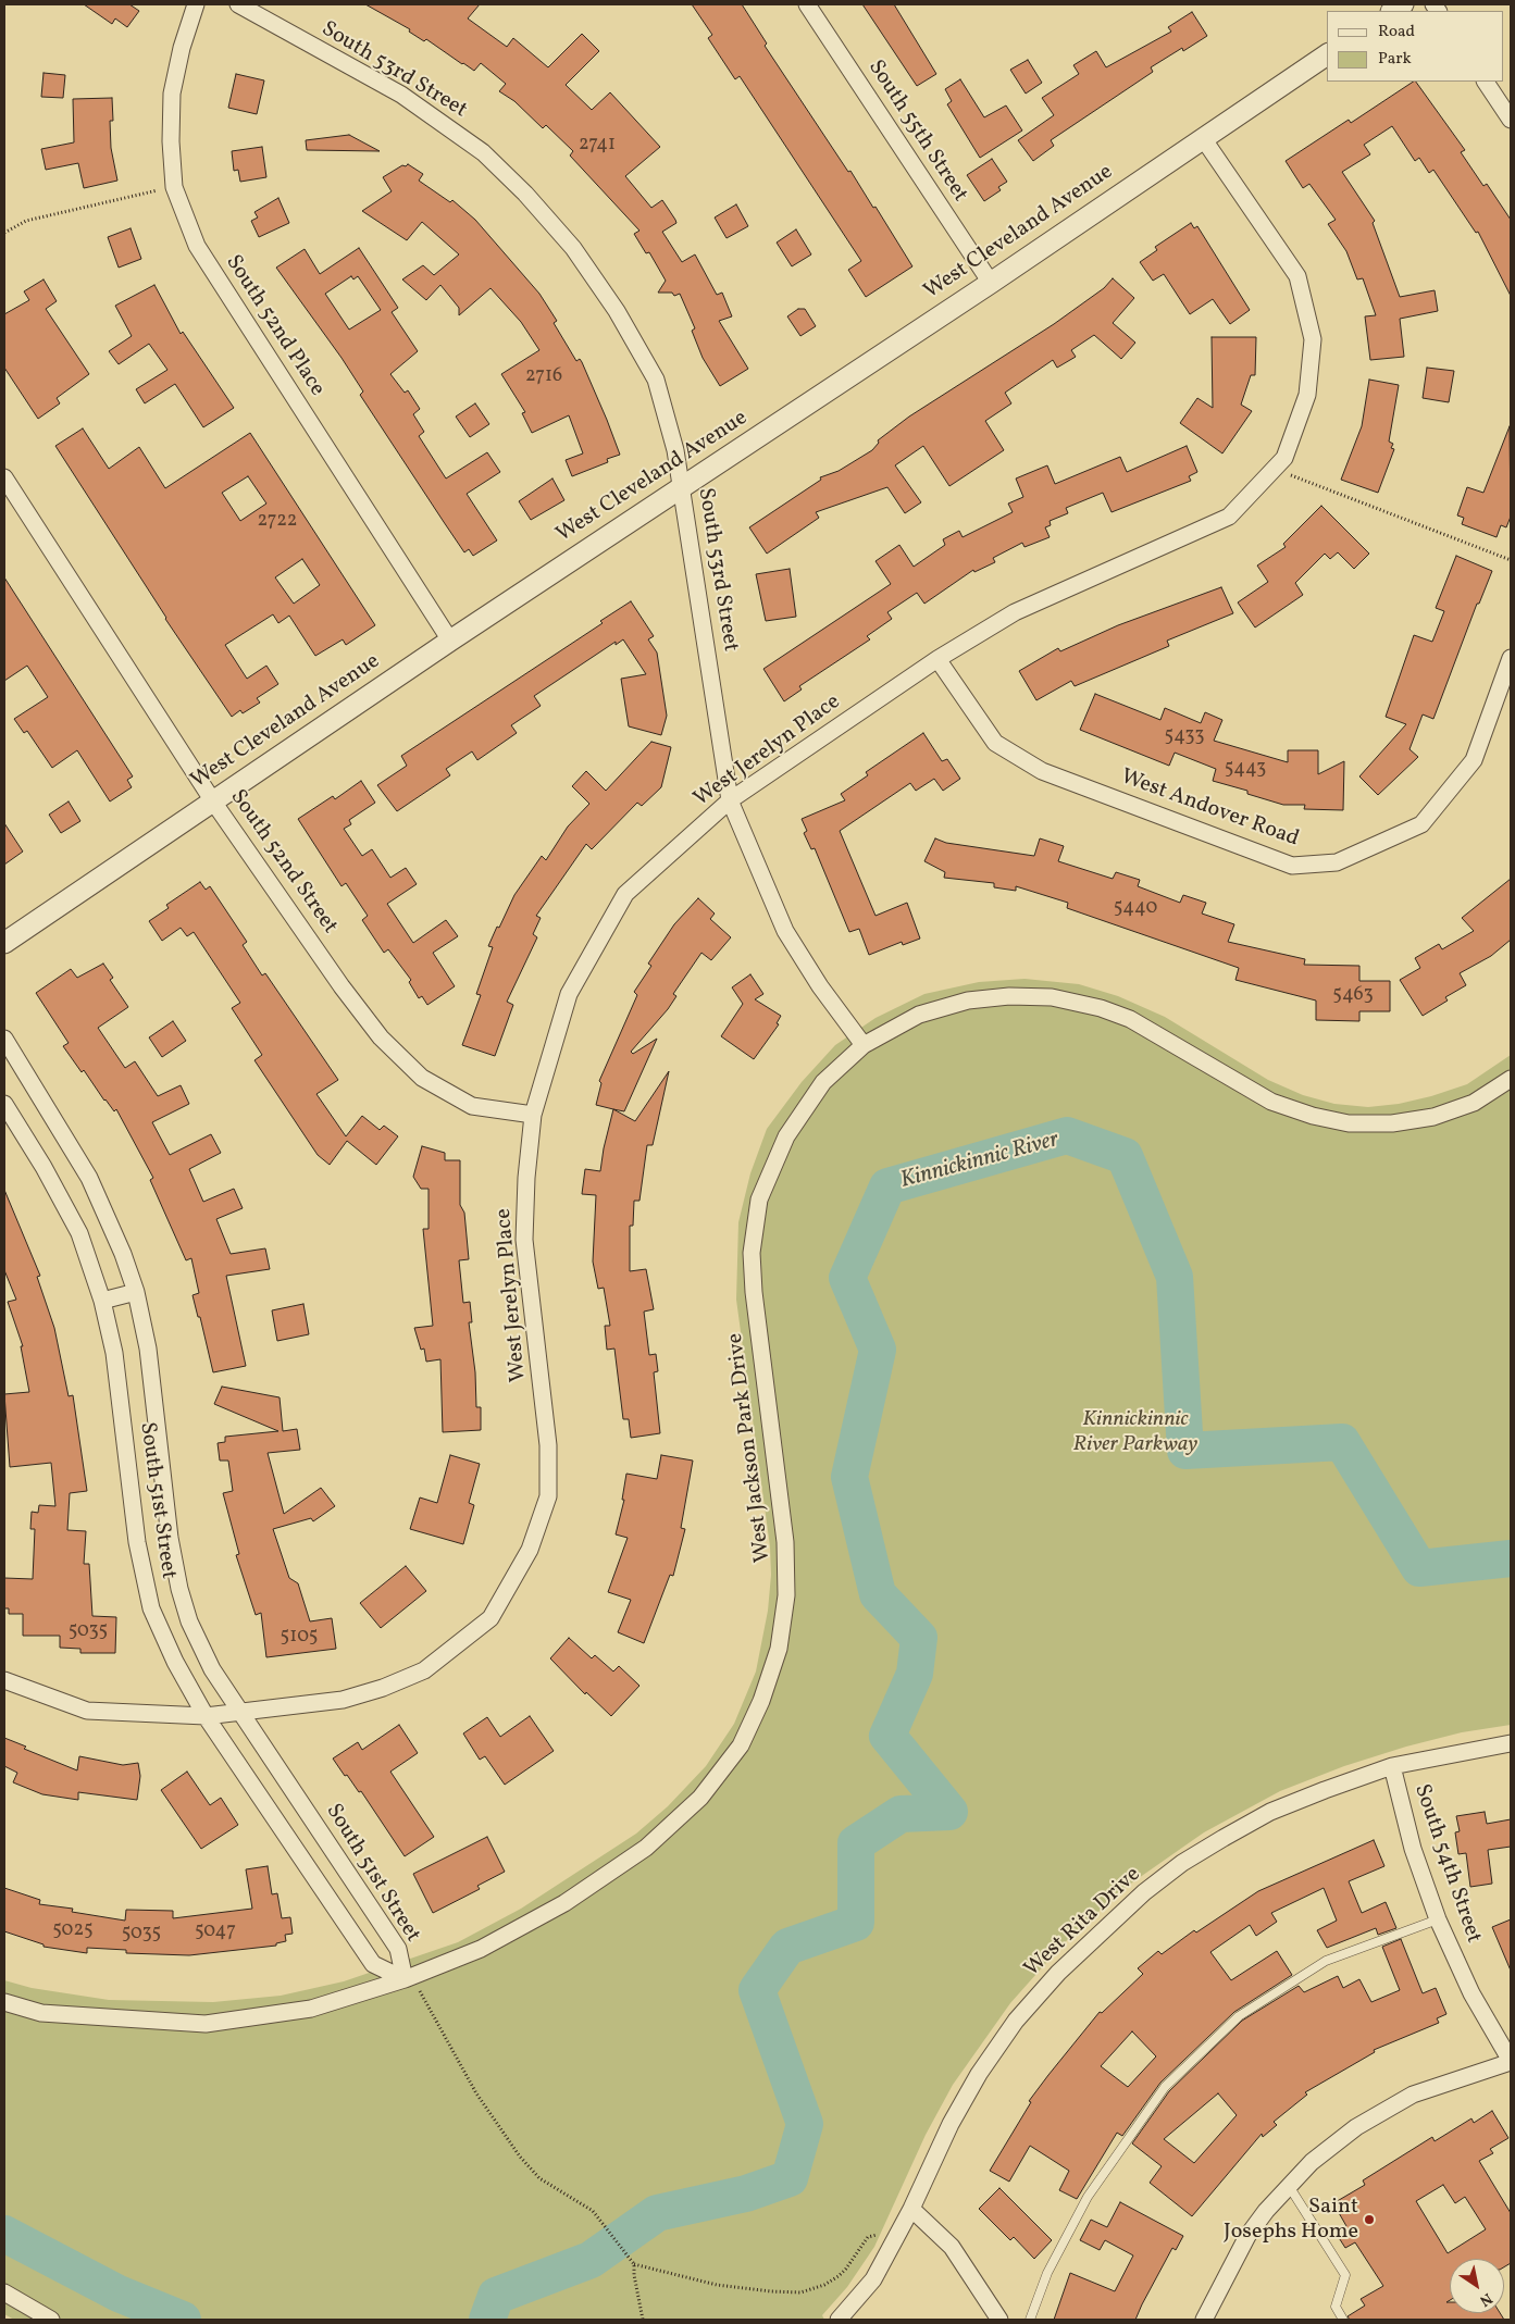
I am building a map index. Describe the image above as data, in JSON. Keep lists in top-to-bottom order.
{
  "streets": {
    "street": [
      "South 53rd Street",
      "South 55th Street",
      "West Cleveland Avenue",
      "South 52nd Place",
      "West Jerelyn Place",
      "West Andover Road",
      "South 52nd Street",
      "West Jackson Park Drive",
      "South 51st Street",
      "South 54th Street",
      "West Rita Drive"
    ]
  },
  "crossings": [
    ["South 53rd Street", "West Cleveland Avenue"],
    ["South 53rd Street", "West Jerelyn Place"],
    ["South 53rd Street", "West Jackson Park Drive"],
    ["South 55th Street", "West Cleveland Avenue"],
    ["West Cleveland Avenue", "South 52nd Place"],
    ["West Cleveland Avenue", "West Jerelyn Place"],
    ["West Cleveland Avenue", "South 52nd Street"],
    ["West Jerelyn Place", "West Andover Road"],
    ["West Jerelyn Place", "South 52nd Street"],
    ["West Jerelyn Place", "South 51st Street"],
    ["West Jackson Park Drive", "South 51st Street"],
    ["South 54th Street", "West Rita Drive"]
  ],
  "water": ["Kinnickinnic River"],
  "parks": ["Kinnickinnic River Parkway"],
  "places": ["Saint Josephs Home"],
  "house_numbers": [
    "2741",
    "2716",
    "2722",
    "5433",
    "5443",
    "5440",
    "5463",
    "5035",
    "5105",
    "5025",
    "5047",
    "5035"
  ],
  "legend": ["Road", "Park"],
  "north": "bottom right"
}
